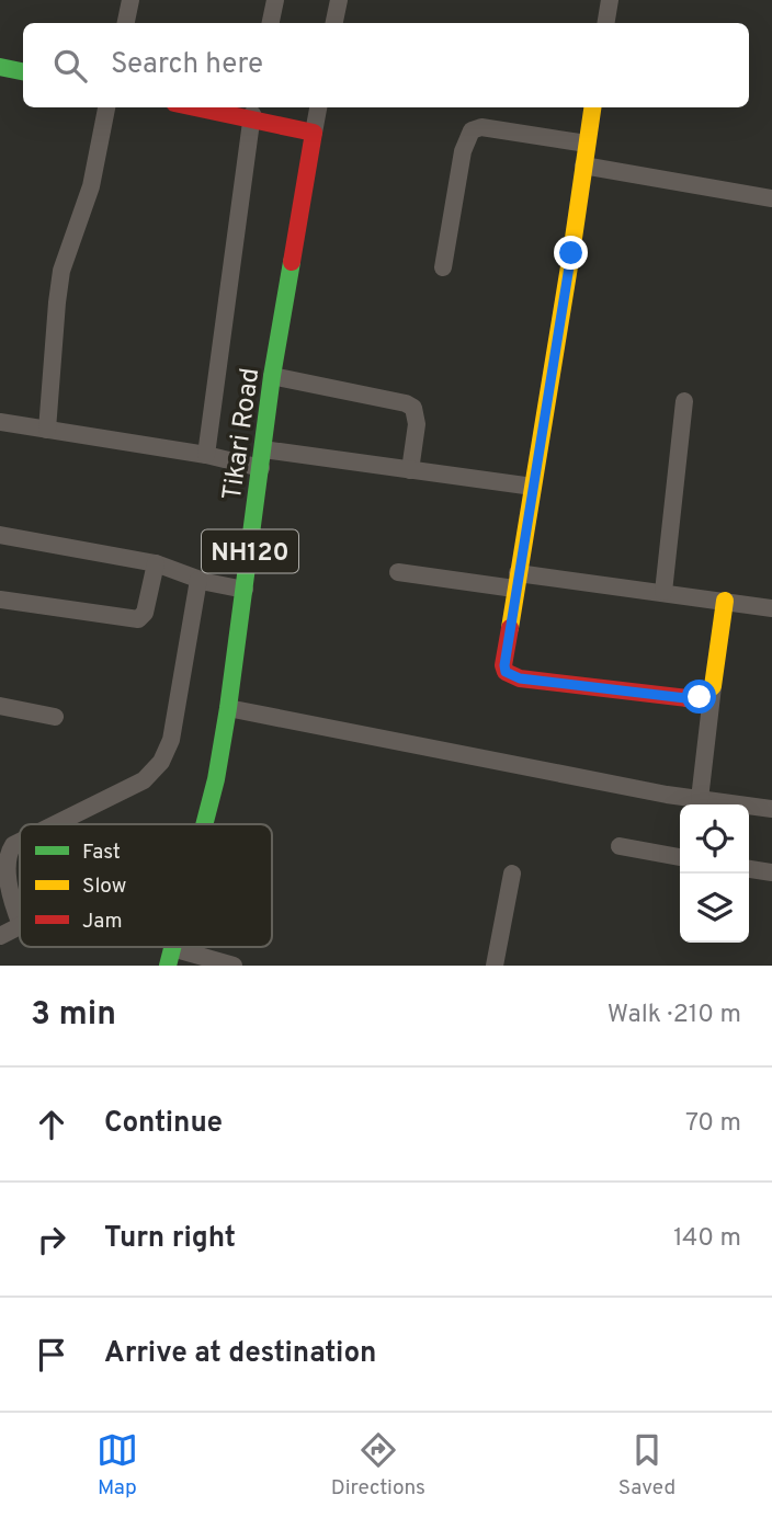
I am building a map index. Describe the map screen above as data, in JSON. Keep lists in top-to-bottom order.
{
  "streets": {
    "main road": ["Tikari Road", "NH120"]
  },
  "legend": ["Fast", "Slow", "Jam"],
  "page": {
    "search": "Search here",
    "heading": ["3 min", "Walk · 210 m"],
    "list": [
      ["Continue", "70 m"],
      ["Turn right", "140 m"],
      "Arrive at destination"
    ],
    "nav": ["Map", "Directions", "Saved"]
  }
}
